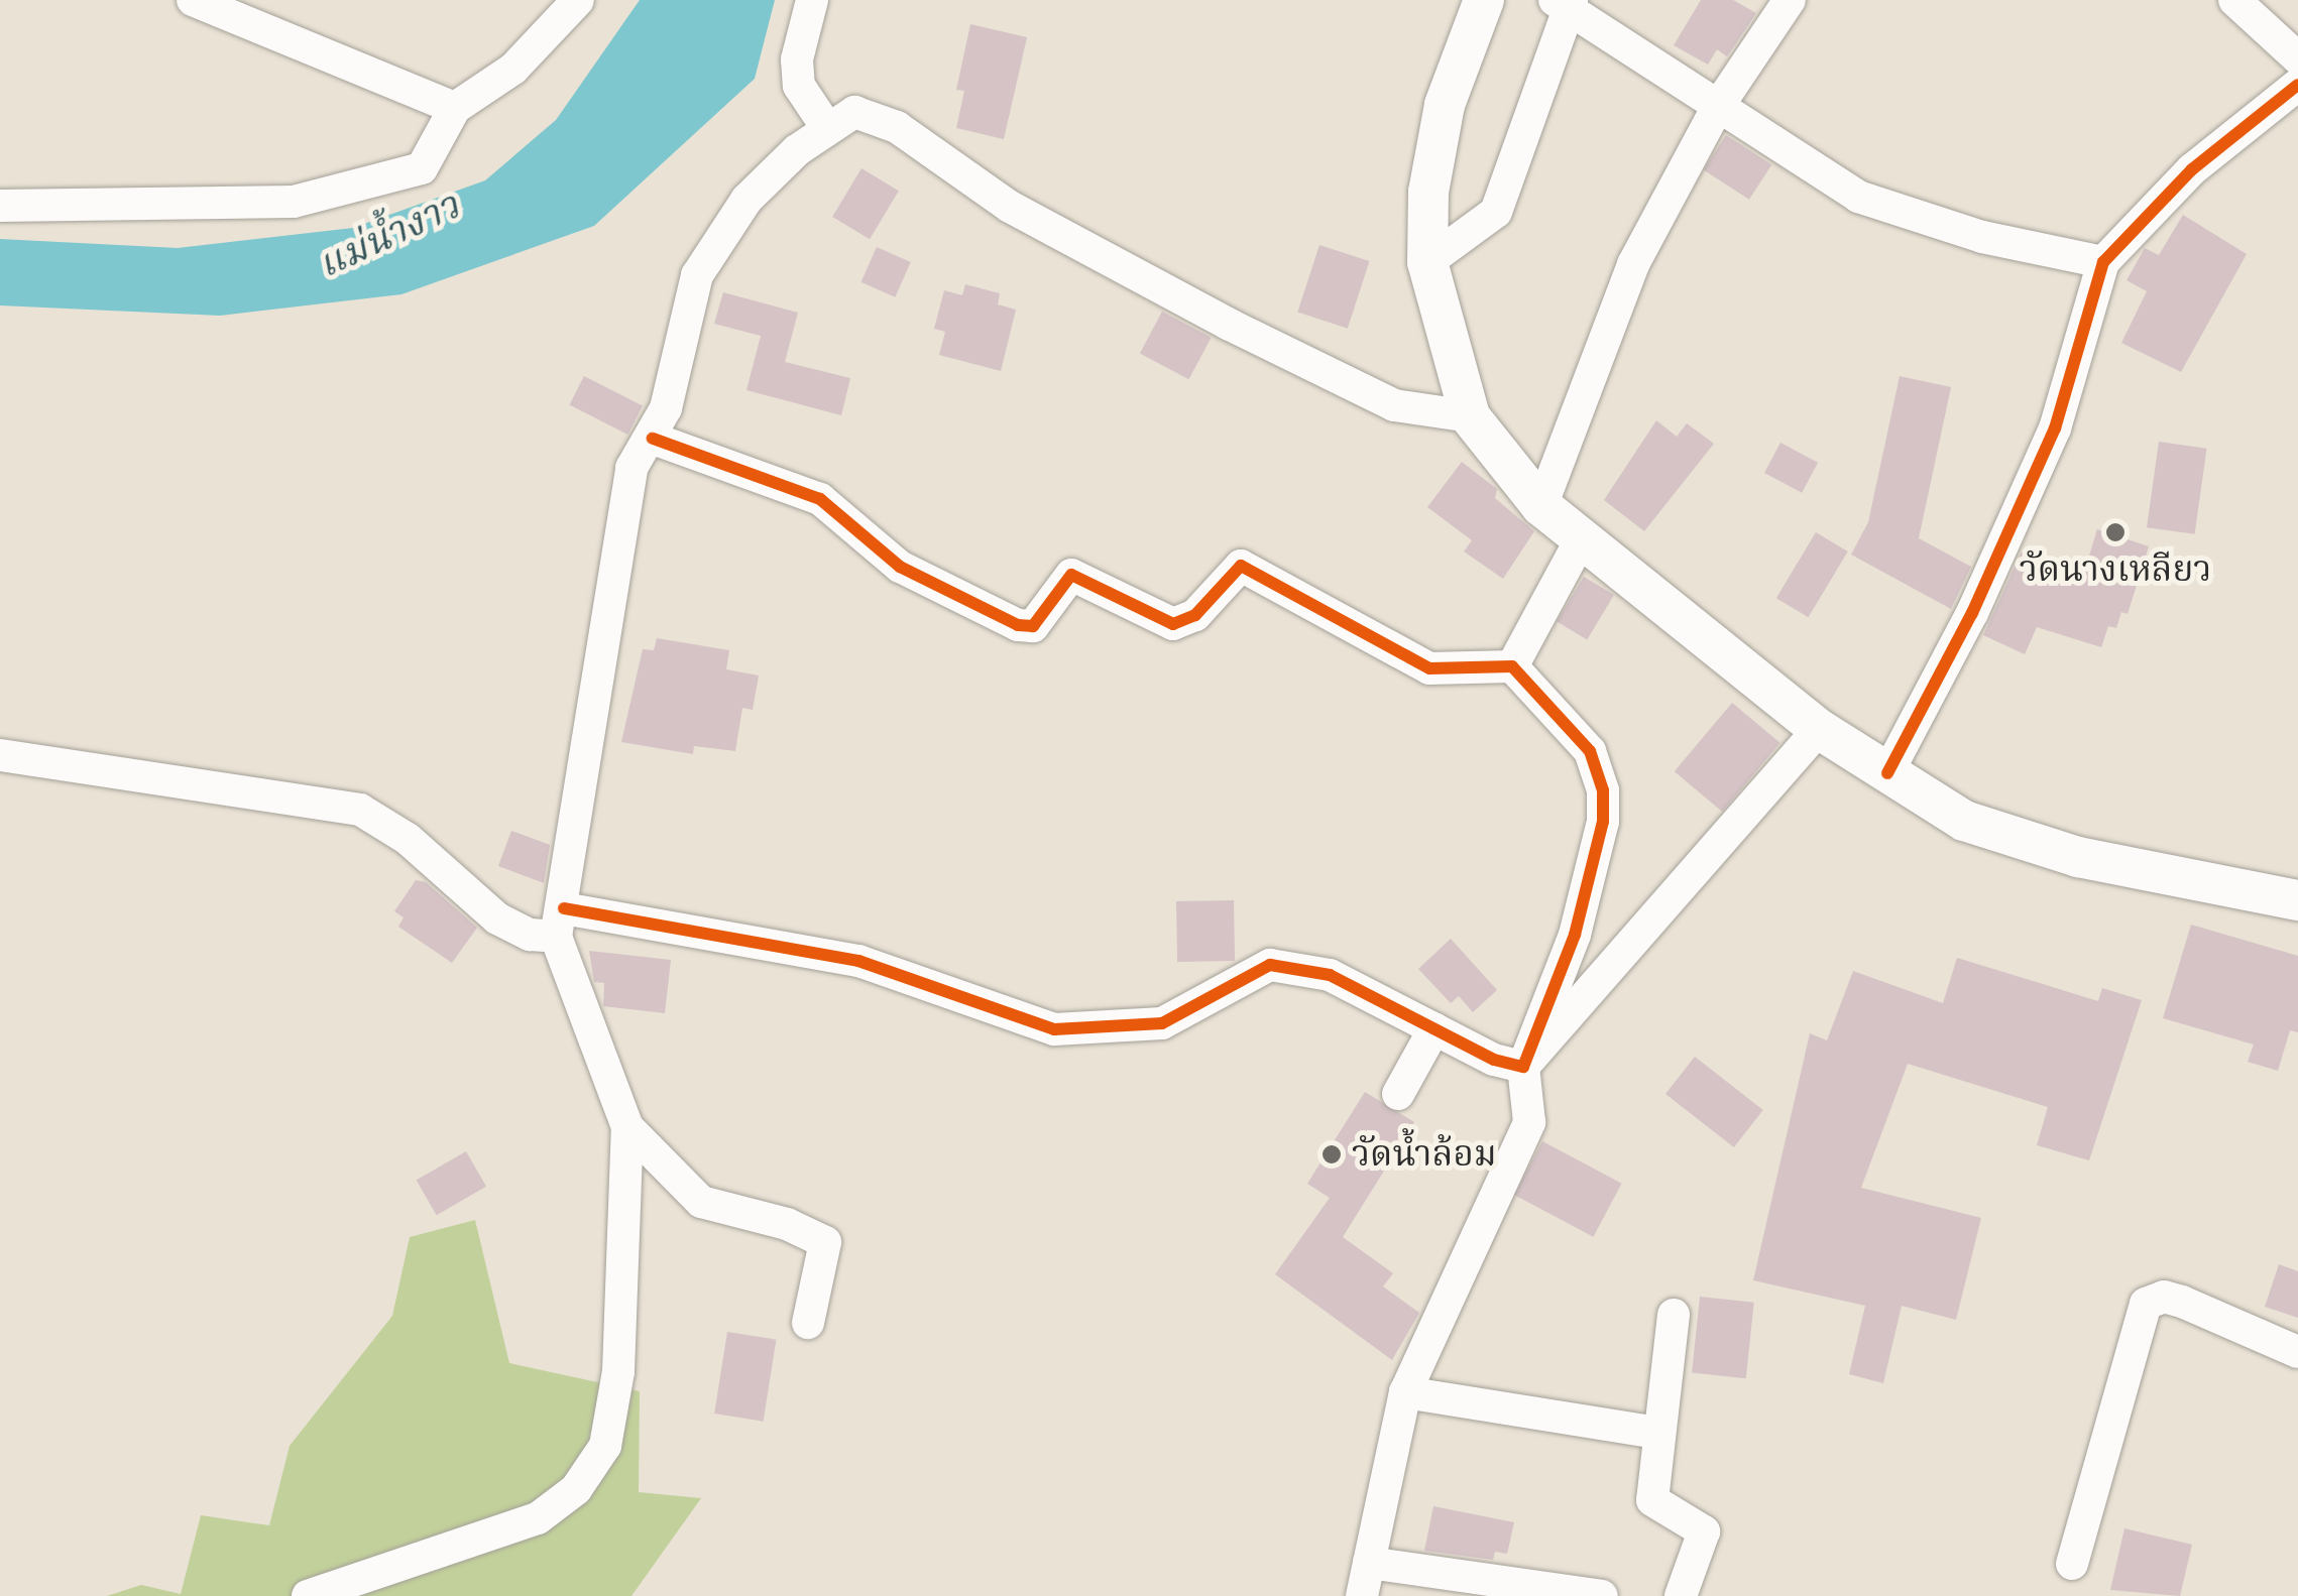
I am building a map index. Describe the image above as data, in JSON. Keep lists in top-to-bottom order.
{
  "water": ["แม่น้ำงาว"],
  "places": ["วัดนางเหลียว", "วัดน้ำล้อม"]
}
